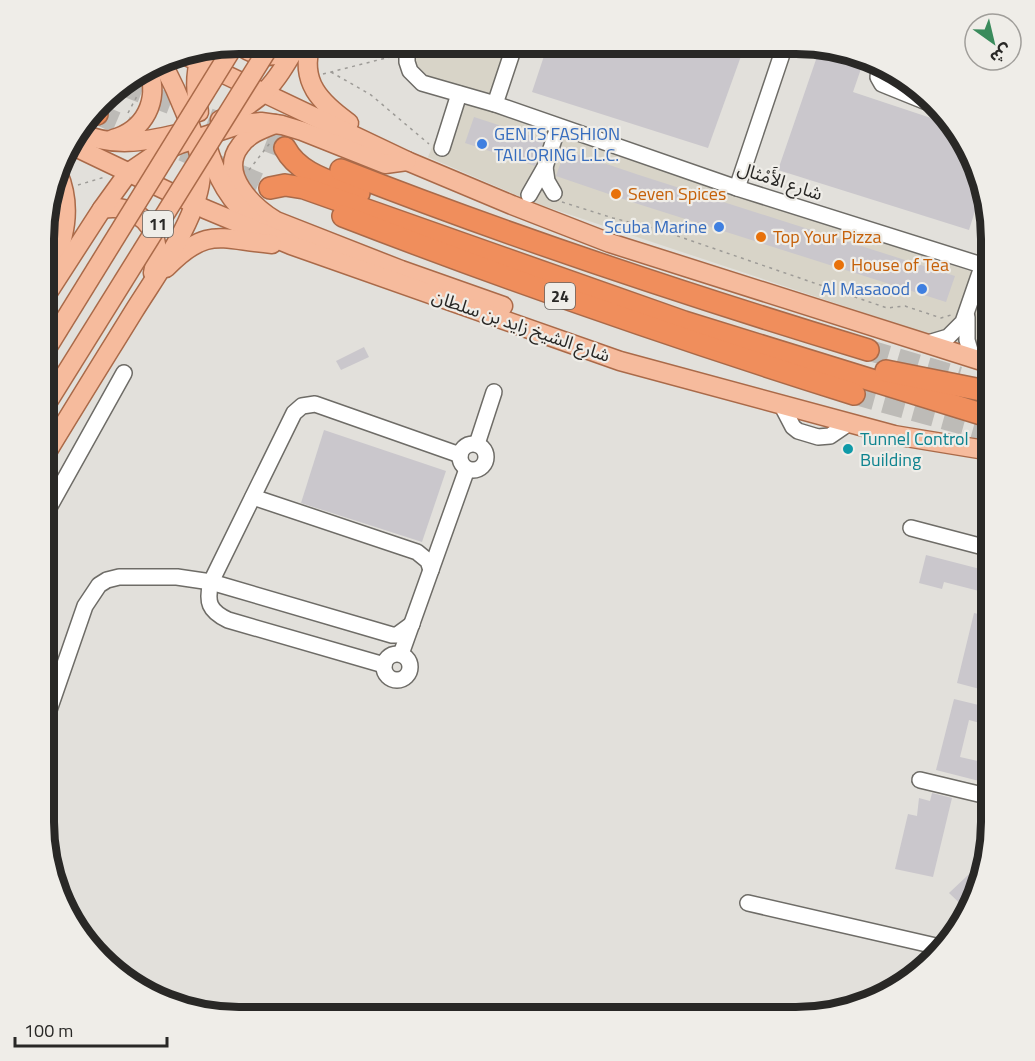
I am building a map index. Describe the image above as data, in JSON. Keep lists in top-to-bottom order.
{
  "streets": {
    "highway": ["24"],
    "main road": ["11", "شارع الشيخ زايد بن سلطان"],
    "street": ["شارع الأَمْثال"]
  },
  "places": [
    "GENTS FASHION TAILORING L.L.C.",
    "Seven Spices",
    "Scuba Marine",
    "Top Your Pizza",
    "House of Tea",
    "Al Masaood",
    "Tunnel Control Building"
  ],
  "scale_bar": "100 m",
  "north": "bottom right"
}
